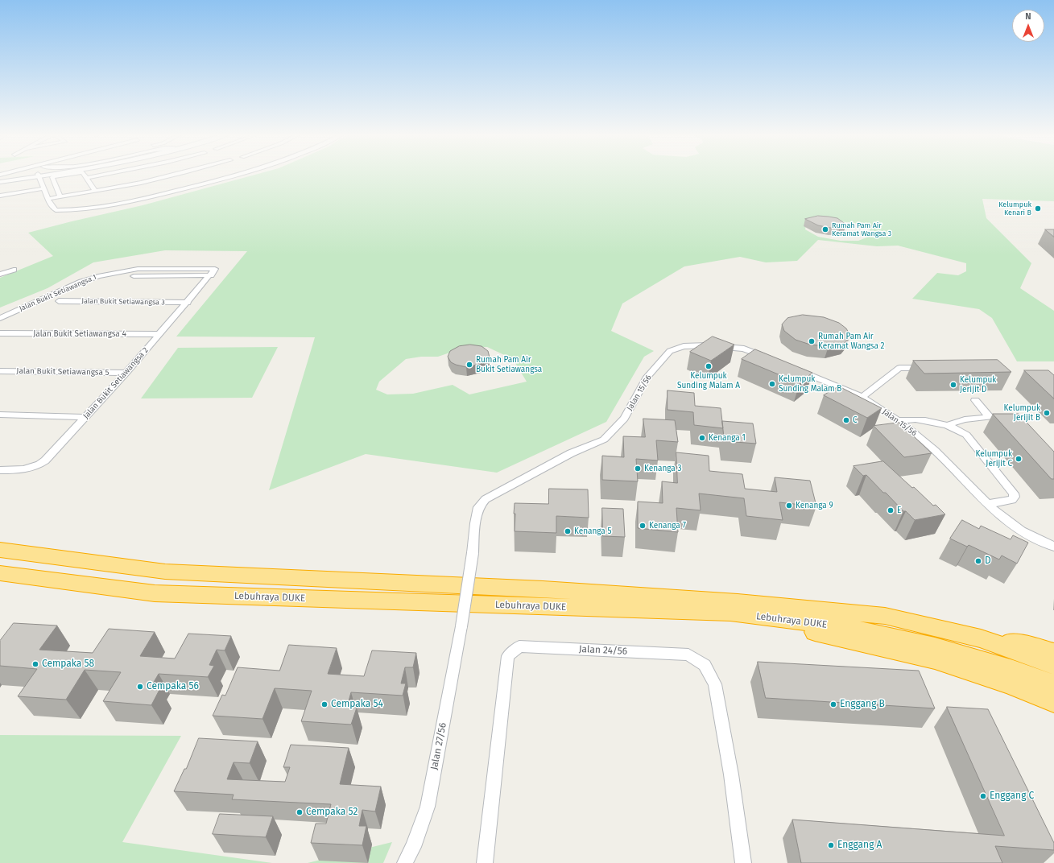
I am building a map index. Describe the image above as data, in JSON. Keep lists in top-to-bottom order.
{
  "streets": {
    "highway": ["Lebuhraya DUKE"],
    "street": [
      "Jalan Bukit Setiawangsa 1",
      "Jalan Bukit Setiawangsa 3",
      "Jalan Bukit Setiawangsa 4",
      "Jalan Bukit Setiawangsa 5",
      "Jalan Bukit Setiawangsa 2",
      "Jalan 15/56",
      "Jalan 24/56",
      "Jalan 27/56"
    ]
  },
  "crossings": [
    ["Jalan Bukit Setiawangsa 1", "Jalan Bukit Setiawangsa 2"],
    ["Jalan Bukit Setiawangsa 3", "Jalan Bukit Setiawangsa 2"],
    ["Jalan Bukit Setiawangsa 4", "Jalan Bukit Setiawangsa 2"],
    ["Jalan Bukit Setiawangsa 5", "Jalan Bukit Setiawangsa 2"],
    ["Jalan 15/56", "Jalan 27/56"]
  ],
  "places": [
    "Kelumpuk Kenari B",
    "Rumah Pam Air Keramat Wangsa 3",
    "Rumah Pam Air Keramat Wangsa 2",
    "Rumah Pam Air Bukit Setiawangsa",
    "Kelumpuk Sunding Malam A",
    "Kelumpuk Sunding Malam B",
    "Kelumpuk Jerijit D",
    "Kelumpuk Jerijit B",
    "C",
    "Kenanga 1",
    "Kelumpuk Jerijit C",
    "Kenanga 3",
    "Kenanga 9",
    "E",
    "Kenanga 7",
    "Kenanga 5",
    "D",
    "Cempaka 58",
    "Cempaka 56",
    "Cempaka 54",
    "Enggang B",
    "Enggang C",
    "Cempaka 52",
    "Enggang A"
  ],
  "north": "top"
}
